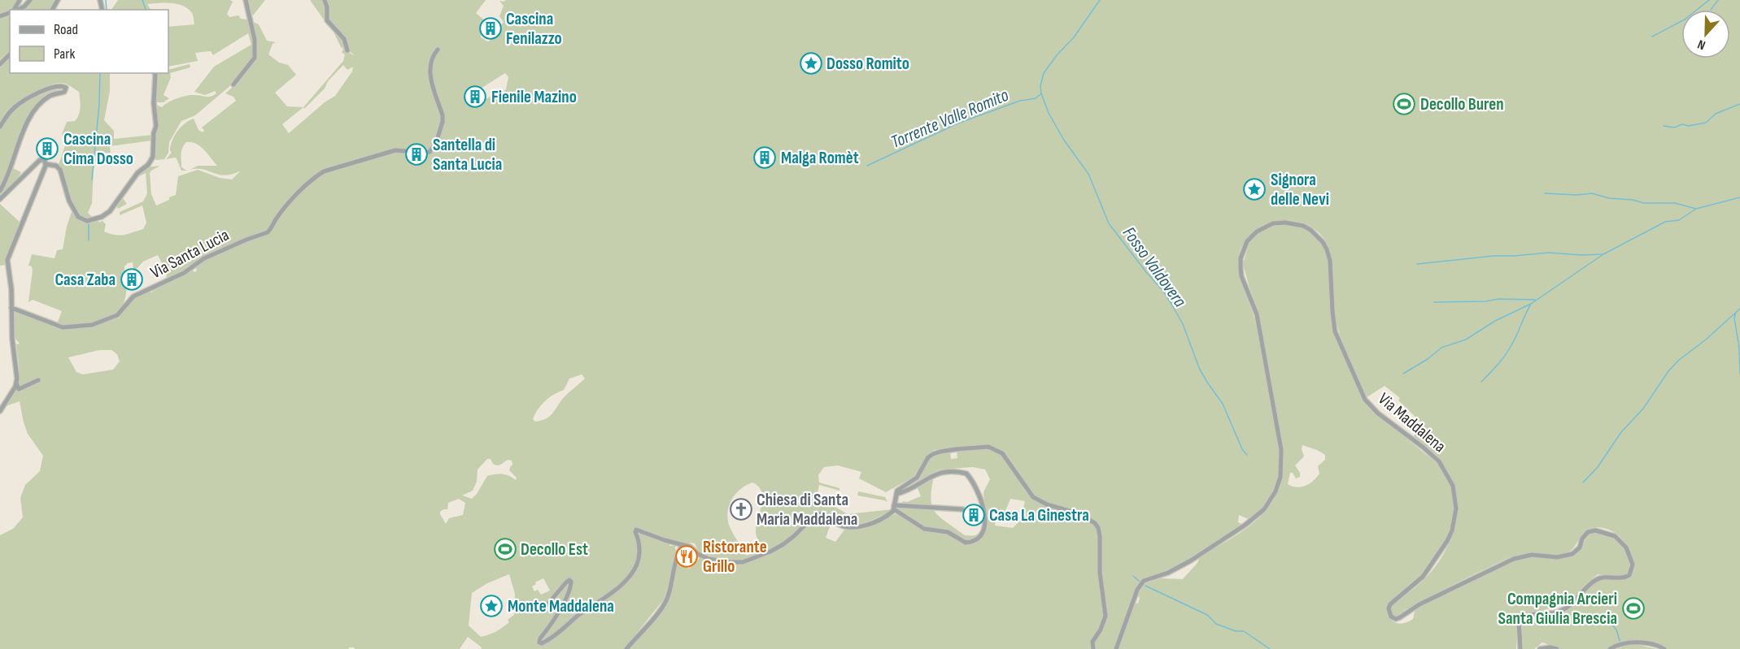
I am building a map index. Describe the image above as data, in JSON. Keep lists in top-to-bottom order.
{
  "streets": {
    "street": ["Via Santa Lucia", "Via Maddalena"]
  },
  "water": ["Torrente Valle Romito", "Fosso Valdovera"],
  "places": {
    "building": [
      "Cascina Fenilazzo",
      "Fienile Mazino",
      "Cascina Cima Dosso",
      "Santella di Santa Lucia",
      "Malga Romèt",
      "Casa Zaba",
      "Casa La Ginestra"
    ],
    "place": ["Dosso Romito", "Signora delle Nevi", "Monte Maddalena"],
    "sports": ["Decollo Buren", "Decollo Est", "Compagnia Arcieri Santa Giulia Brescia"],
    "church": ["Chiesa di Santa Maria Maddalena"],
    "restaurant": ["Ristorante Grillo"]
  },
  "legend": ["Road", "Park"],
  "north": "bottom"
}
